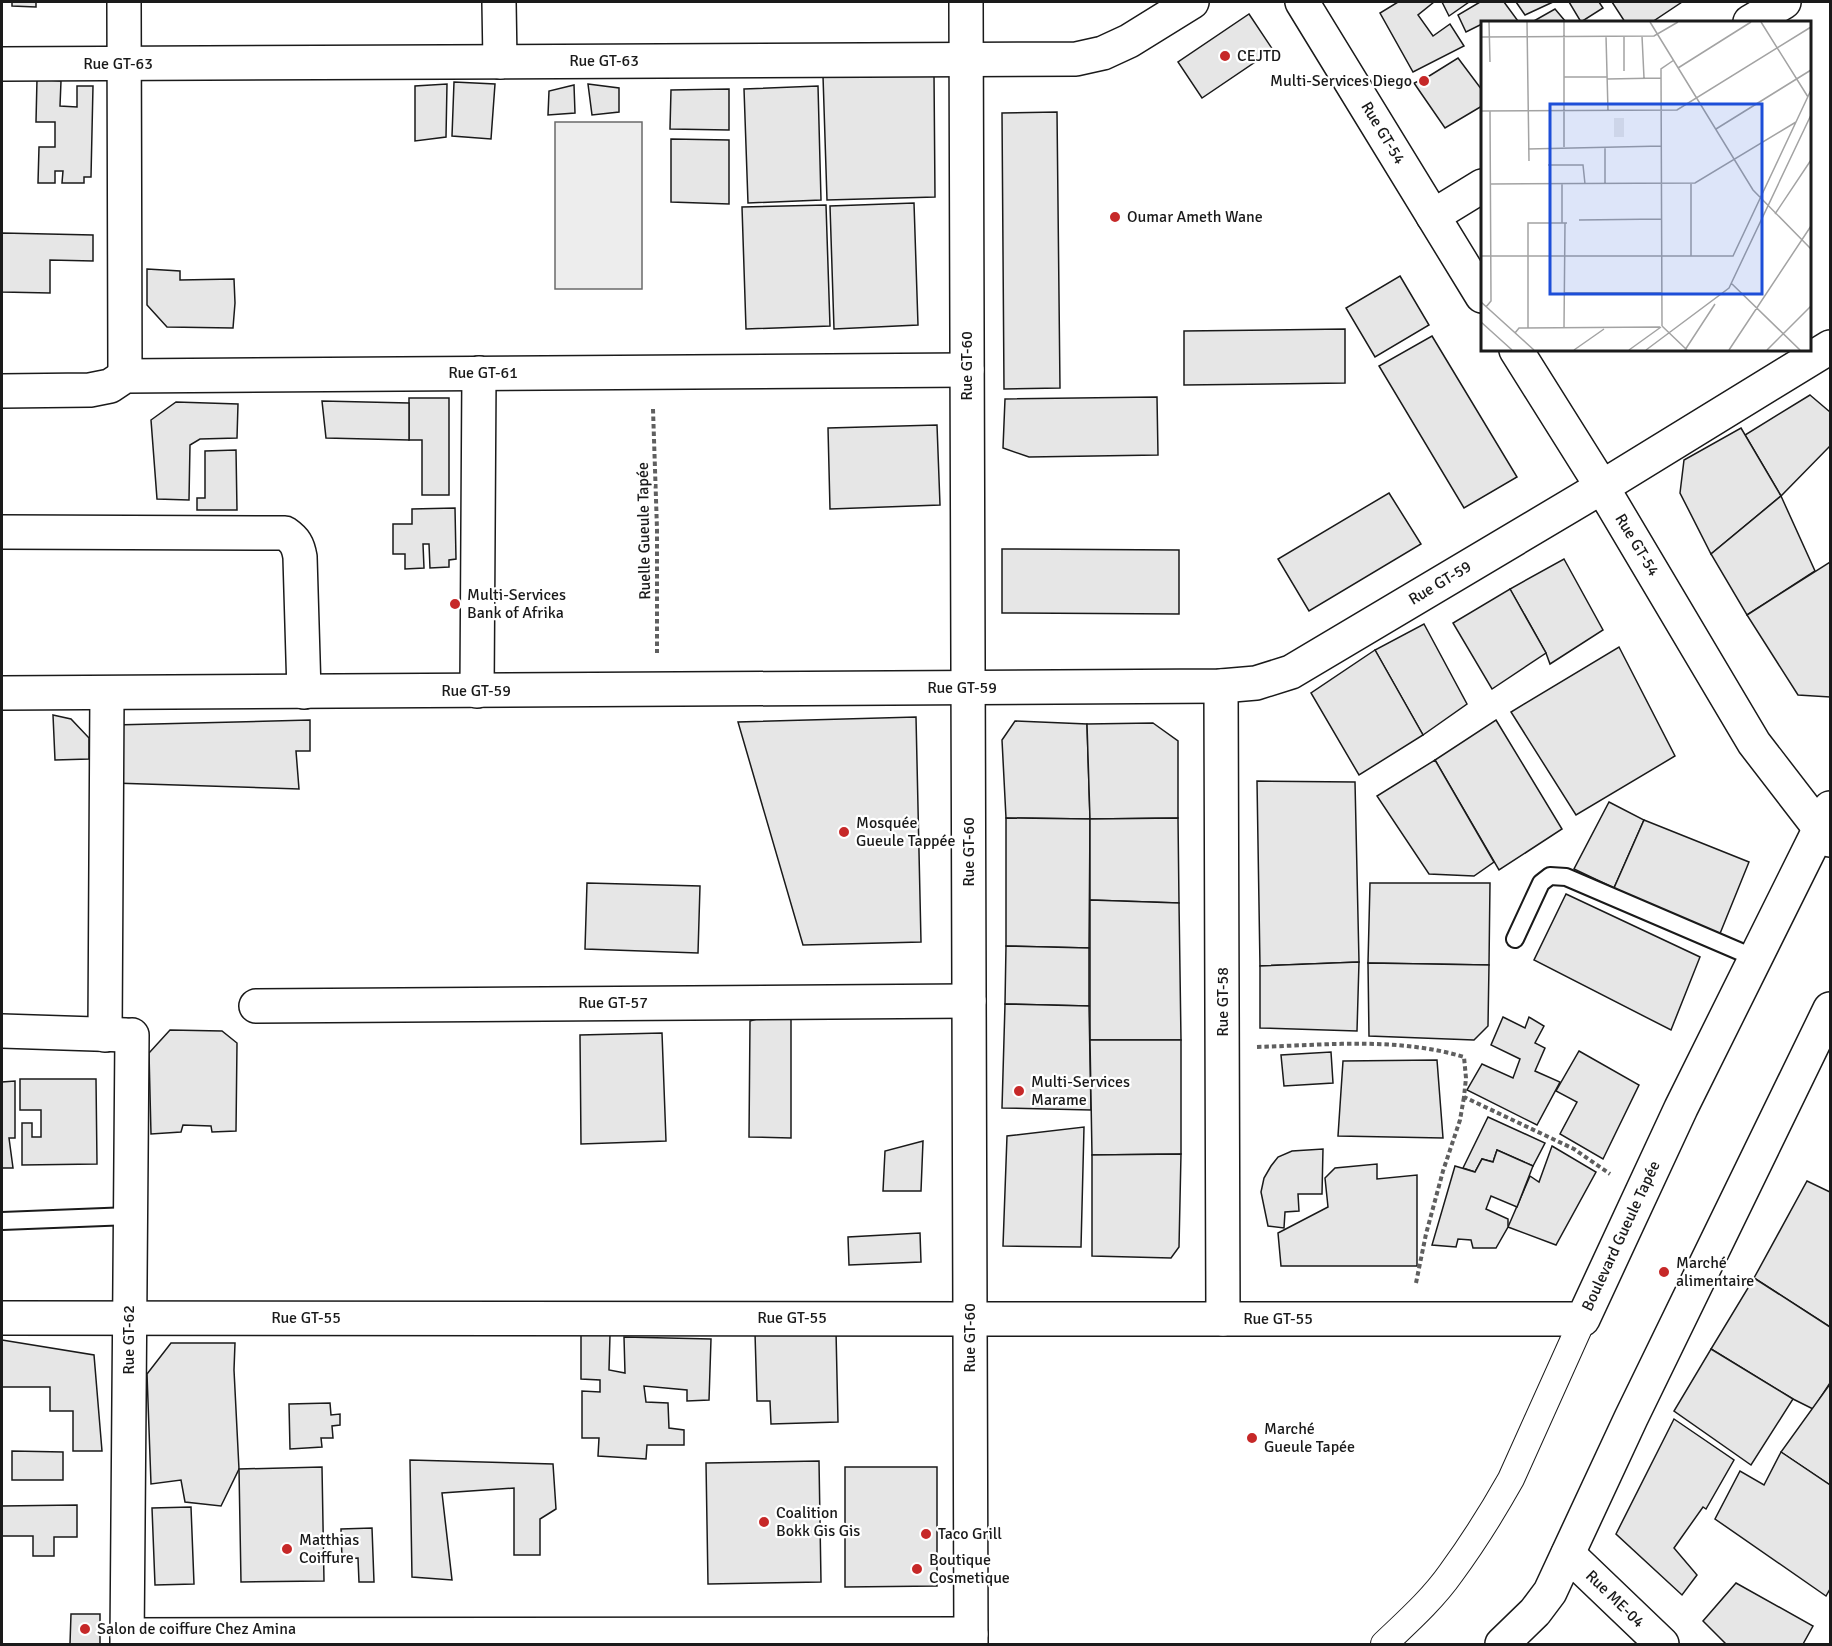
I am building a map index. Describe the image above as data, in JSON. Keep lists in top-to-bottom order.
{
  "streets": {
    "street": [
      "Rue GT-63",
      "Rue GT-54",
      "Rue GT-60",
      "Rue GT-61",
      "Rue GT-59",
      "Rue GT-58",
      "Rue GT-57",
      "Boulevard Gueule Tapée",
      "Rue GT-55",
      "Rue GT-62",
      "Rue ME-04"
    ],
    "path": ["Ruelle Gueule Tapée"]
  },
  "crossings": [
    ["Rue GT-63", "Rue GT-60"],
    ["Rue GT-54", "Rue GT-59"],
    ["Rue GT-54", "Boulevard Gueule Tapée"],
    ["Rue GT-60", "Rue GT-61"],
    ["Rue GT-60", "Rue GT-59"],
    ["Rue GT-60", "Rue GT-57"],
    ["Rue GT-60", "Rue GT-55"],
    ["Rue GT-61", "Ruelle Gueule Tapée"],
    ["Ruelle Gueule Tapée", "Rue GT-59"],
    ["Rue GT-59", "Rue GT-58"],
    ["Rue GT-59", "Rue GT-62"],
    ["Rue GT-58", "Rue GT-55"],
    ["Boulevard Gueule Tapée", "Rue GT-55"],
    ["Rue GT-55", "Rue GT-62"]
  ],
  "places": [
    "CEJTD",
    "Multi-Services Diego",
    "Oumar Ameth Wane",
    "Multi-Services Bank of Afrika",
    "Mosquée Gueule Tappée",
    "Multi-Services Marame",
    "Marché alimentaire",
    "Marché Gueule Tapée",
    "Coalition Bokk Gis Gis",
    "Taco Grill",
    "Matthias Coiffure",
    "Boutique Cosmetique",
    "Salon de coiffure Chez Amina"
  ]
}
